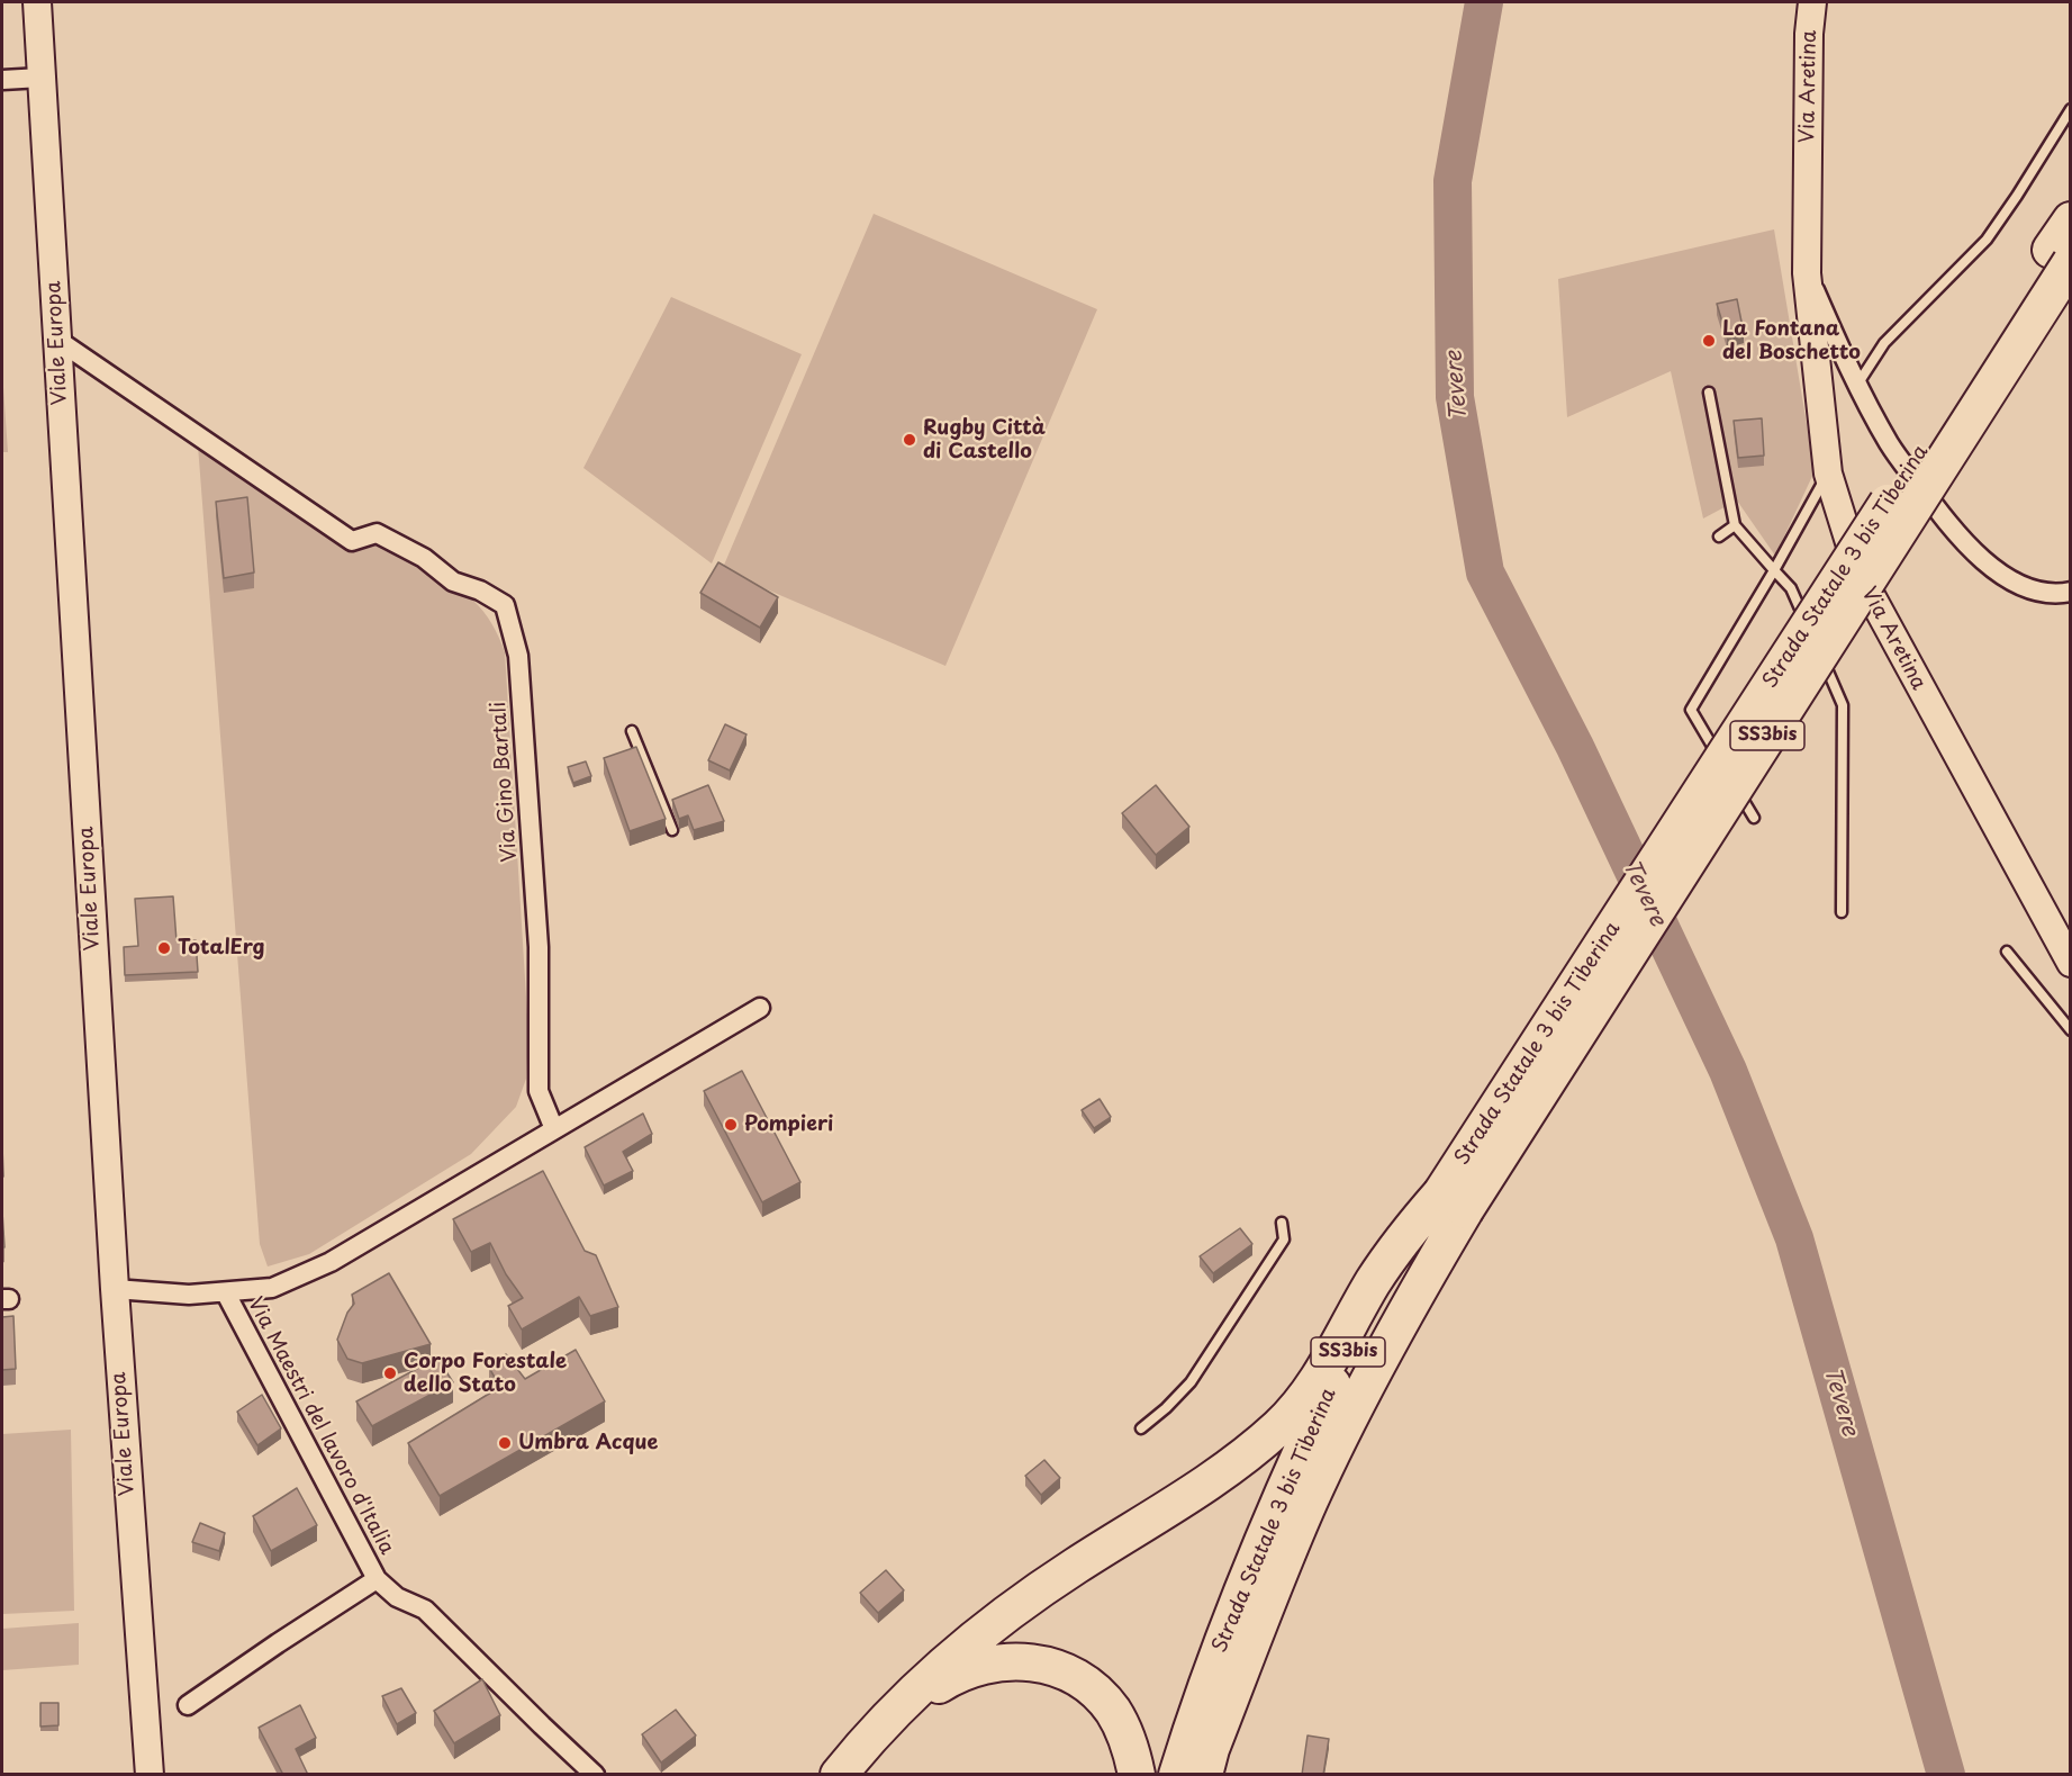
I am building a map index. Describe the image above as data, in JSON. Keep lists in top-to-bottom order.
{
  "streets": {
    "highway": ["Strada Statale 3 bis Tiberina", "SS3bis"],
    "main road": ["Via Aretina", "Viale Europa"],
    "street": ["Via Gino Bartali", "Via Maestri del lavoro d'Italia"]
  },
  "crossings": [
    ["Viale Europa", "Via Gino Bartali"]
  ],
  "water": ["Tevere"],
  "places": [
    "La Fontana del Boschetto",
    "Rugby Città di Castello",
    "TotalErg",
    "Pompieri",
    "Corpo Forestale dello Stato",
    "Umbra Acque"
  ]
}
